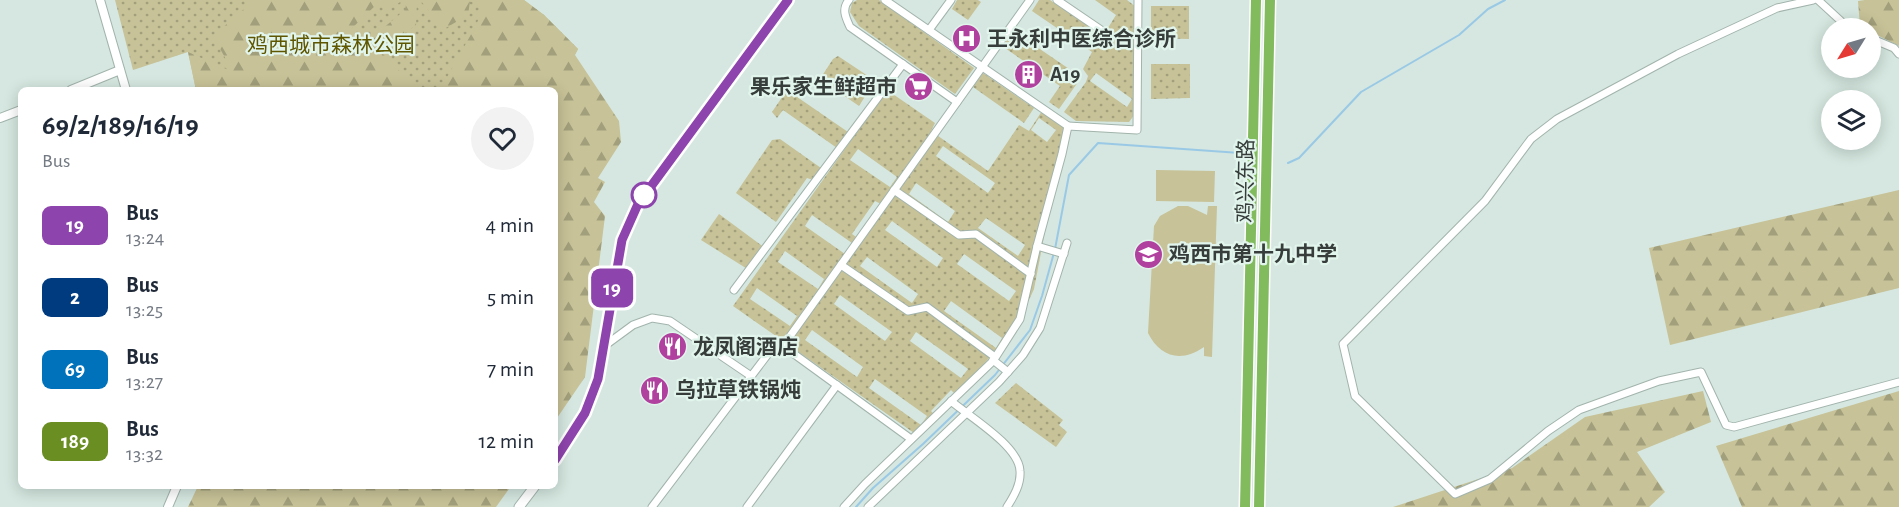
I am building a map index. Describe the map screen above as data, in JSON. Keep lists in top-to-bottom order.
{
  "streets": {
    "highway": ["鸡兴东路"]
  },
  "parks": ["鸡西城市森林公园"],
  "places": {
    "hospital": ["王永利中医综合诊所"],
    "building": ["A19"],
    "supermarket": ["果乐家生鲜超市"],
    "school or university": ["鸡西市第十九中学"],
    "restaurant": ["龙凤阁酒店", "乌拉草铁锅炖"]
  },
  "lines": ["bus line 19"],
  "north": "bottom left",
  "page": {
    "on_map": "19",
    "heading": ["69/2/189/16/19", "Bus"],
    "list": [
      {
        "mark": "19",
        "name": "Bus",
        "note": "13:24",
        "value": "4 min"
      },
      {
        "mark": "2",
        "name": "Bus",
        "note": "13:25",
        "value": "5 min"
      },
      {
        "mark": "69",
        "name": "Bus",
        "note": "13:27",
        "value": "7 min"
      },
      {
        "mark": "189",
        "name": "Bus",
        "note": "13:32",
        "value": "12 min"
      }
    ]
  }
}
